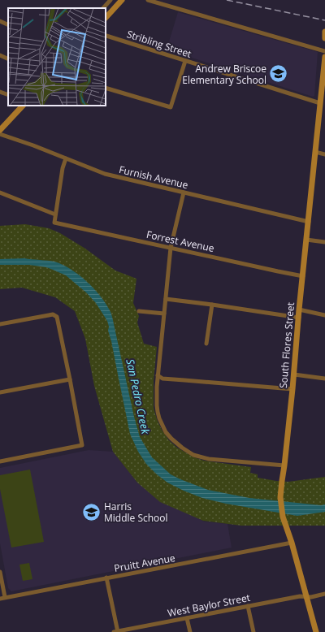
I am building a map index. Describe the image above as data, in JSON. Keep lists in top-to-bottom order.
{
  "streets": {
    "main road": ["South Flores Street"],
    "street": [
      "Stribling Street",
      "Furnish Avenue",
      "Forrest Avenue",
      "Pruitt Avenue",
      "West Baylor Street"
    ]
  },
  "crossings": [
    ["Stribling Street", "South Flores Street"],
    ["Furnish Avenue", "South Flores Street"],
    ["Forrest Avenue", "South Flores Street"],
    ["South Flores Street", "Pruitt Avenue"],
    ["South Flores Street", "West Baylor Street"]
  ],
  "water": ["San Pedro Creek"],
  "places": {
    "school or university": ["Andrew Briscoe Elementary School", "Harris Middle School"]
  }
}
